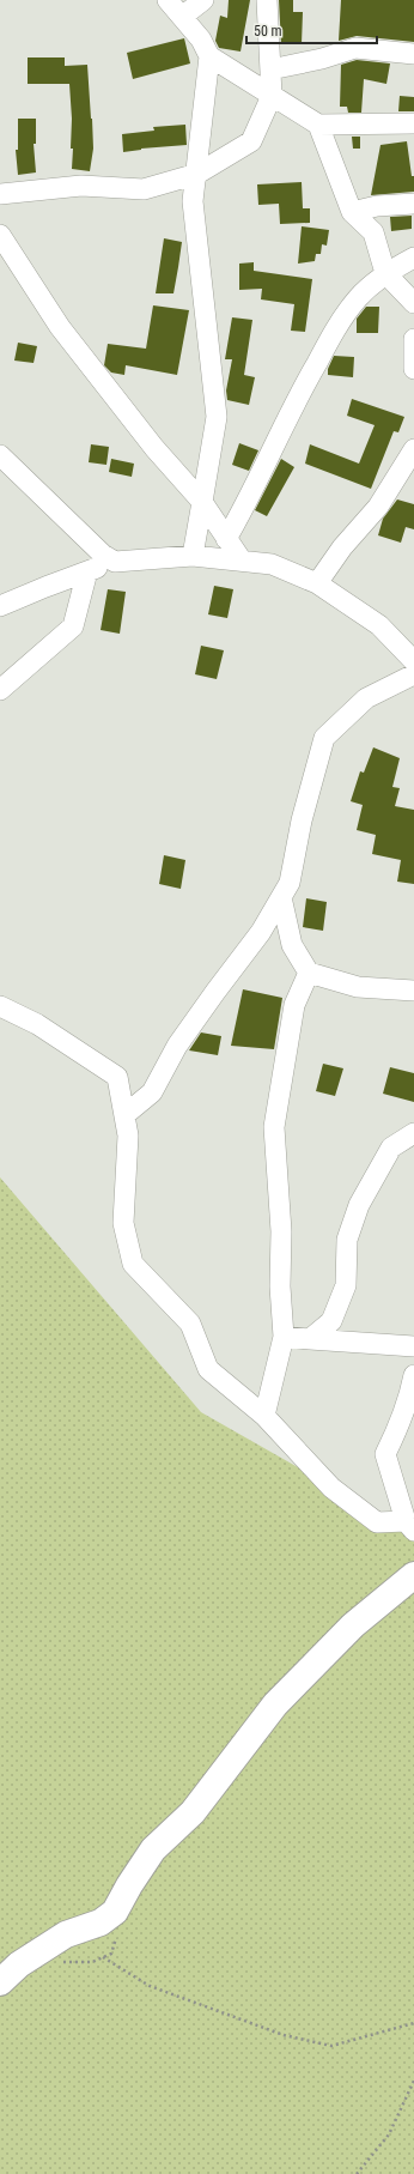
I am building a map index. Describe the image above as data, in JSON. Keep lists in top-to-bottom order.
{
  "scale_bar": "50 m"
}
